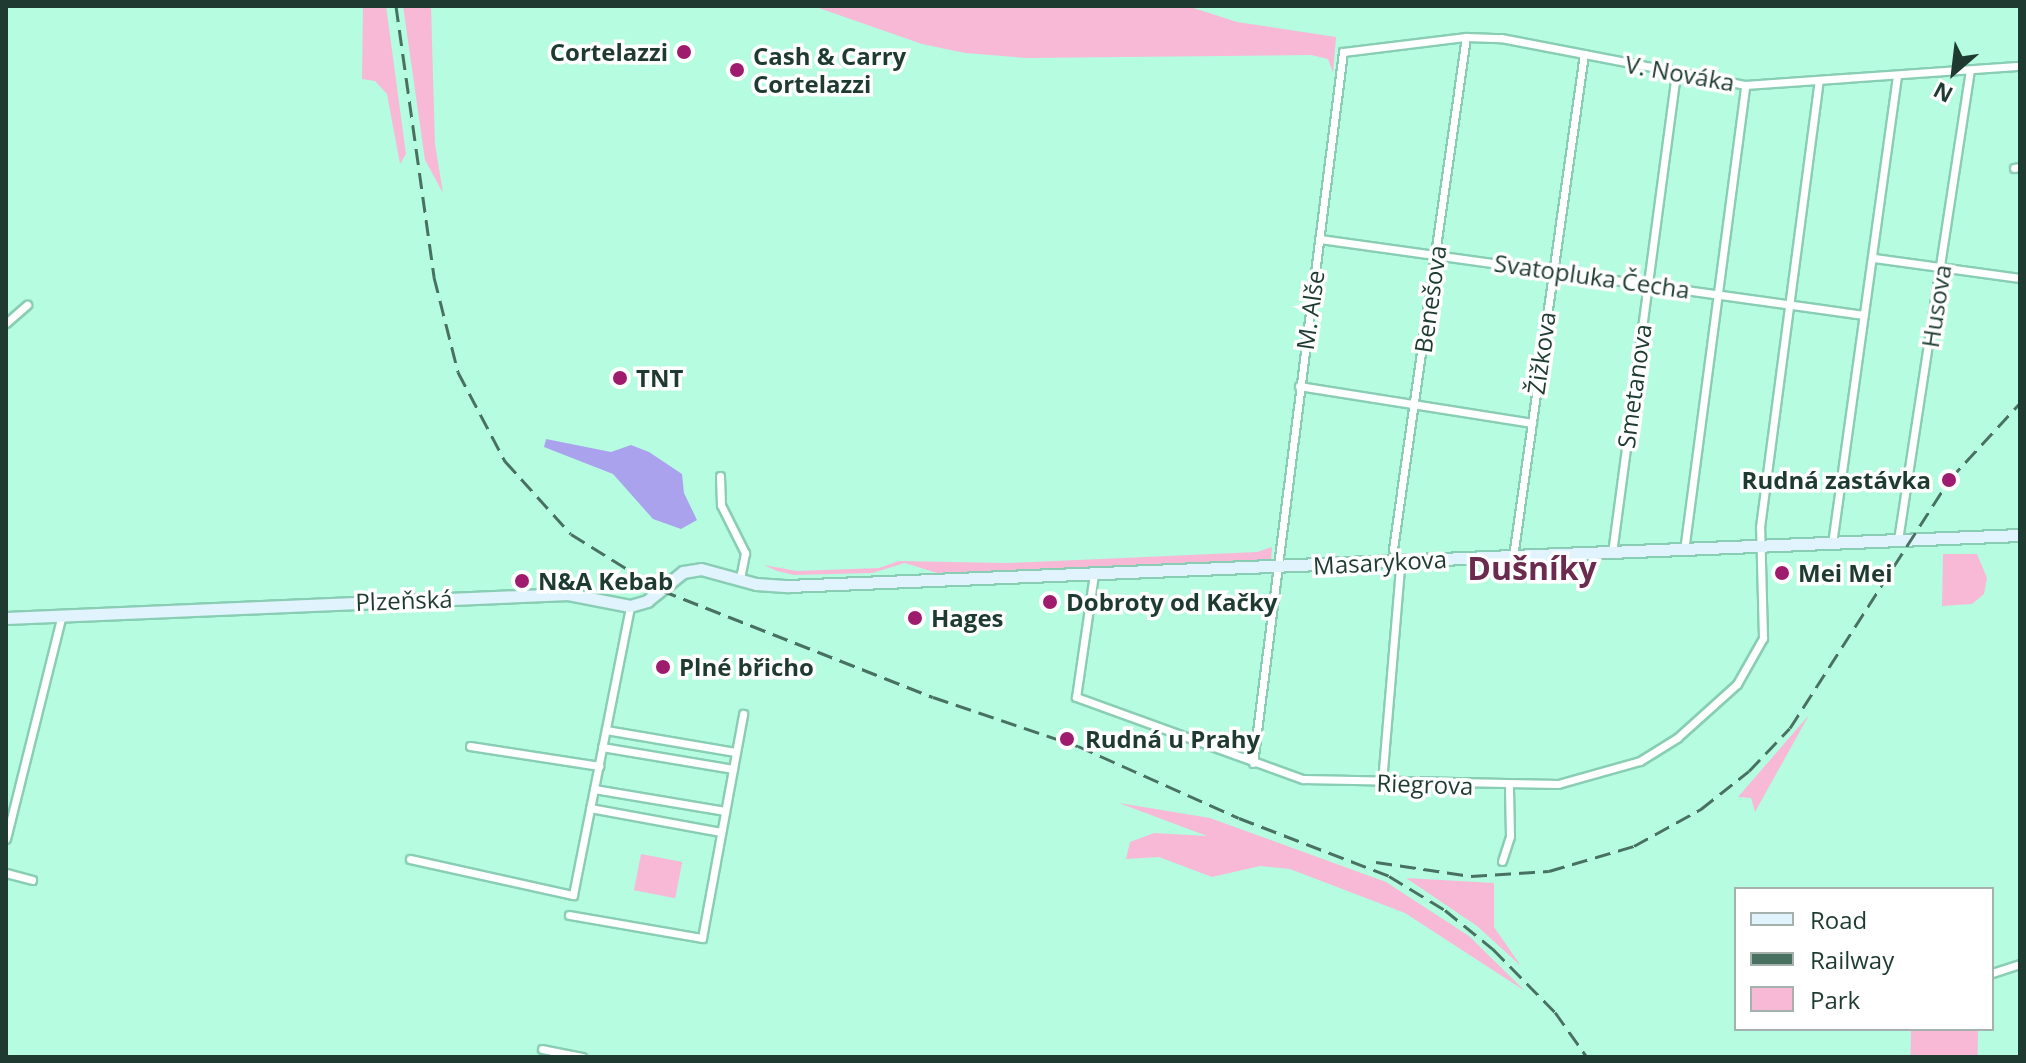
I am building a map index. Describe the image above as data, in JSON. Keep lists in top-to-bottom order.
{
  "streets": {
    "main road": ["Masarykova", "Plzeňská"],
    "street": [
      "V. Nováka",
      "Svatopluka Čecha",
      "Benešova",
      "Husova",
      "M. Alše",
      "Žižkova",
      "Smetanova",
      "Riegrova"
    ]
  },
  "crossings": [
    ["V. Nováka", "Benešova"],
    ["V. Nováka", "Husova"],
    ["V. Nováka", "M. Alše"],
    ["V. Nováka", "Žižkova"],
    ["V. Nováka", "Smetanova"],
    ["V. Nováka", "Riegrova"],
    ["Svatopluka Čecha", "Benešova"],
    ["Svatopluka Čecha", "M. Alše"],
    ["Svatopluka Čecha", "Žižkova"],
    ["Svatopluka Čecha", "Smetanova"],
    ["Svatopluka Čecha", "Riegrova"],
    ["Benešova", "Masarykova"],
    ["Benešova", "Riegrova"],
    ["Husova", "Masarykova"],
    ["M. Alše", "Masarykova"],
    ["M. Alše", "Riegrova"],
    ["Žižkova", "Masarykova"],
    ["Smetanova", "Masarykova"],
    ["Masarykova", "Riegrova"]
  ],
  "districts": ["Dušníky"],
  "places": [
    "Cortelazzi",
    "Cash & Carry Cortelazzi",
    "TNT",
    "Rudná zastávka",
    "Mei Mei",
    "N&A Kebab",
    "Dobroty od Kačky",
    "Hages",
    "Plné břicho",
    "Rudná u Prahy"
  ],
  "legend": ["Road", "Railway", "Park"],
  "north": "bottom left"
}
